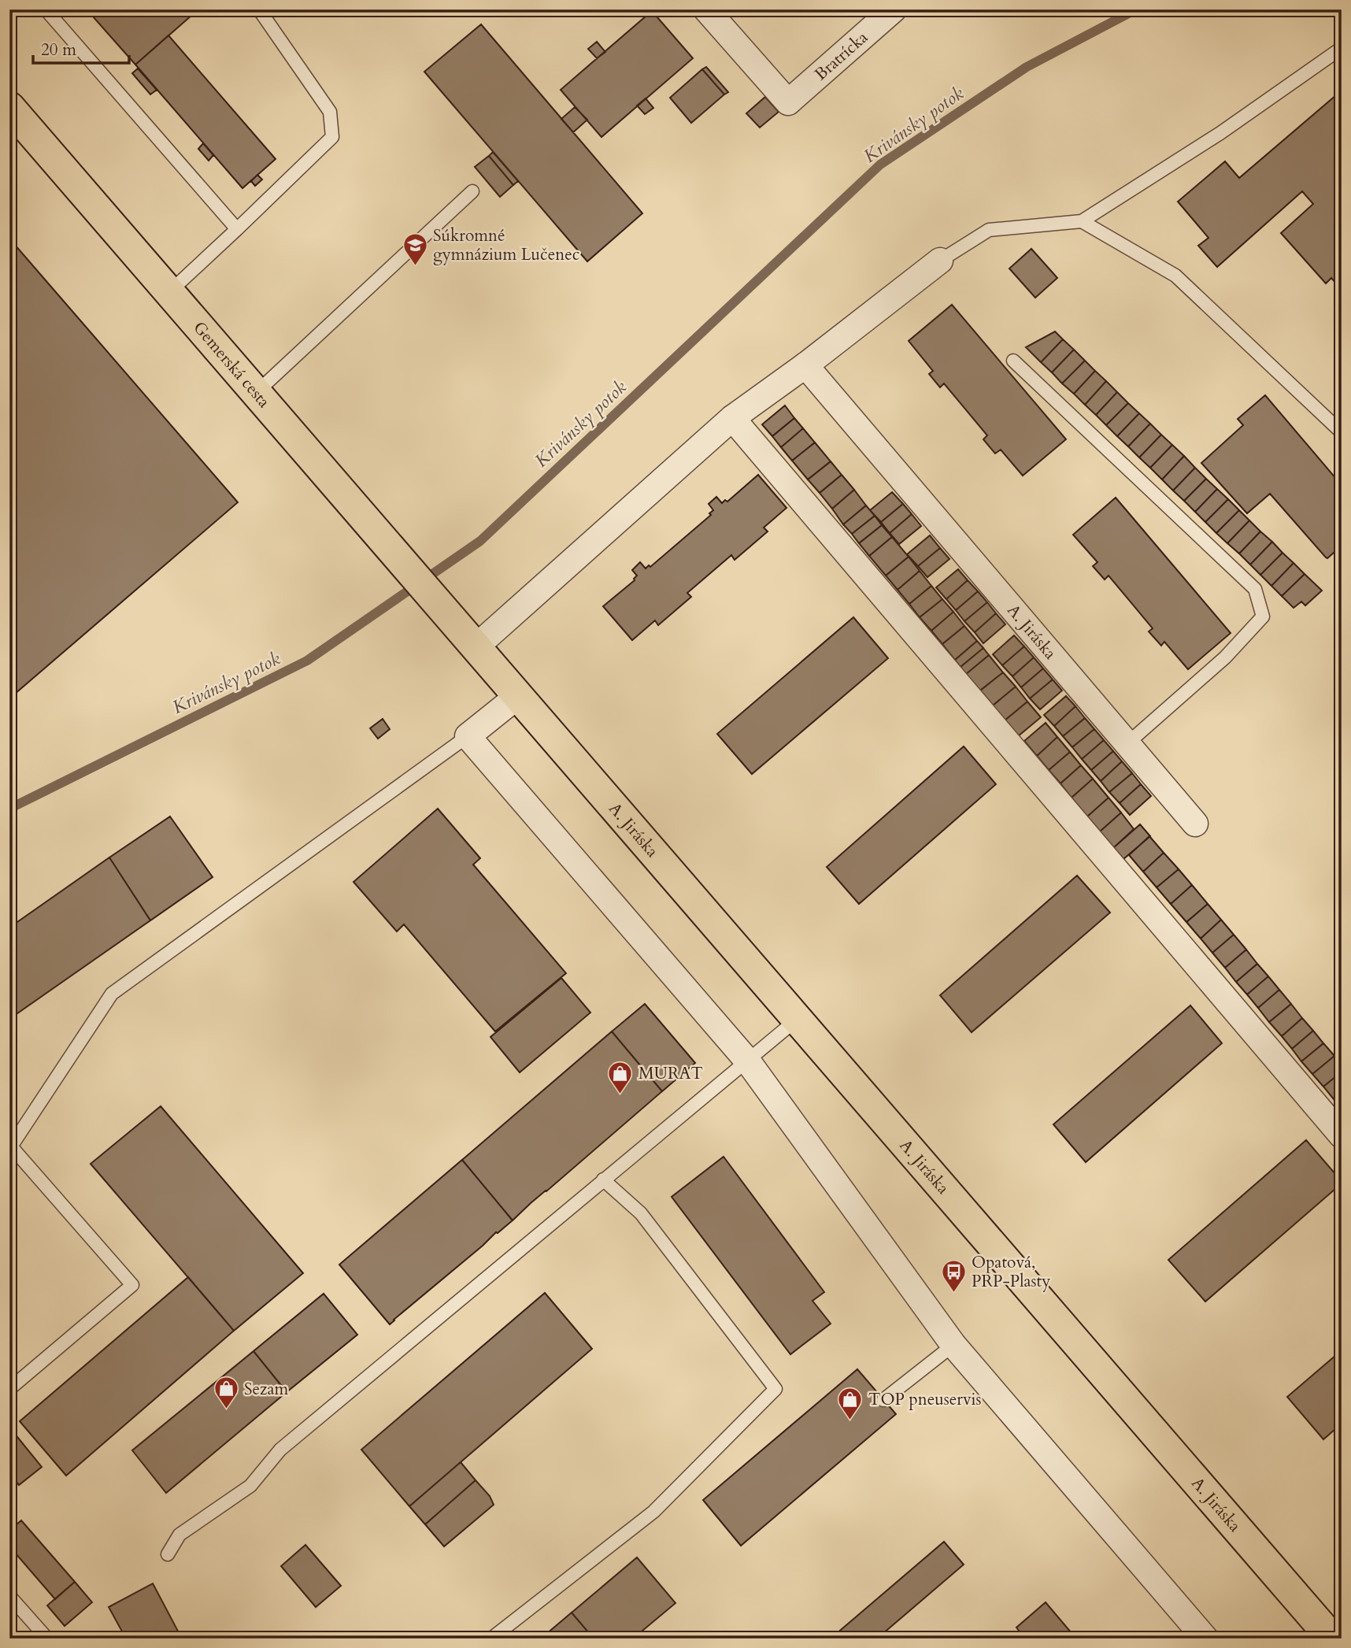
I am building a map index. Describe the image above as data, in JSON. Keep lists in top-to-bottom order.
{
  "streets": {
    "main road": ["Gemerská cesta", "A. Jiráska"],
    "street": ["Bratrícka"]
  },
  "crossings": [
    ["Gemerská cesta", "A. Jiráska"]
  ],
  "water": ["Krivánsky potok"],
  "places": {
    "school or university": ["Súkromné gymnázium Lučenec"],
    "shop": ["MURAT", "Sezam", "TOP pneuservis"],
    "bus stop": ["Opatová, PRP-Plasty"]
  },
  "scale_bar": "20 m"
}
